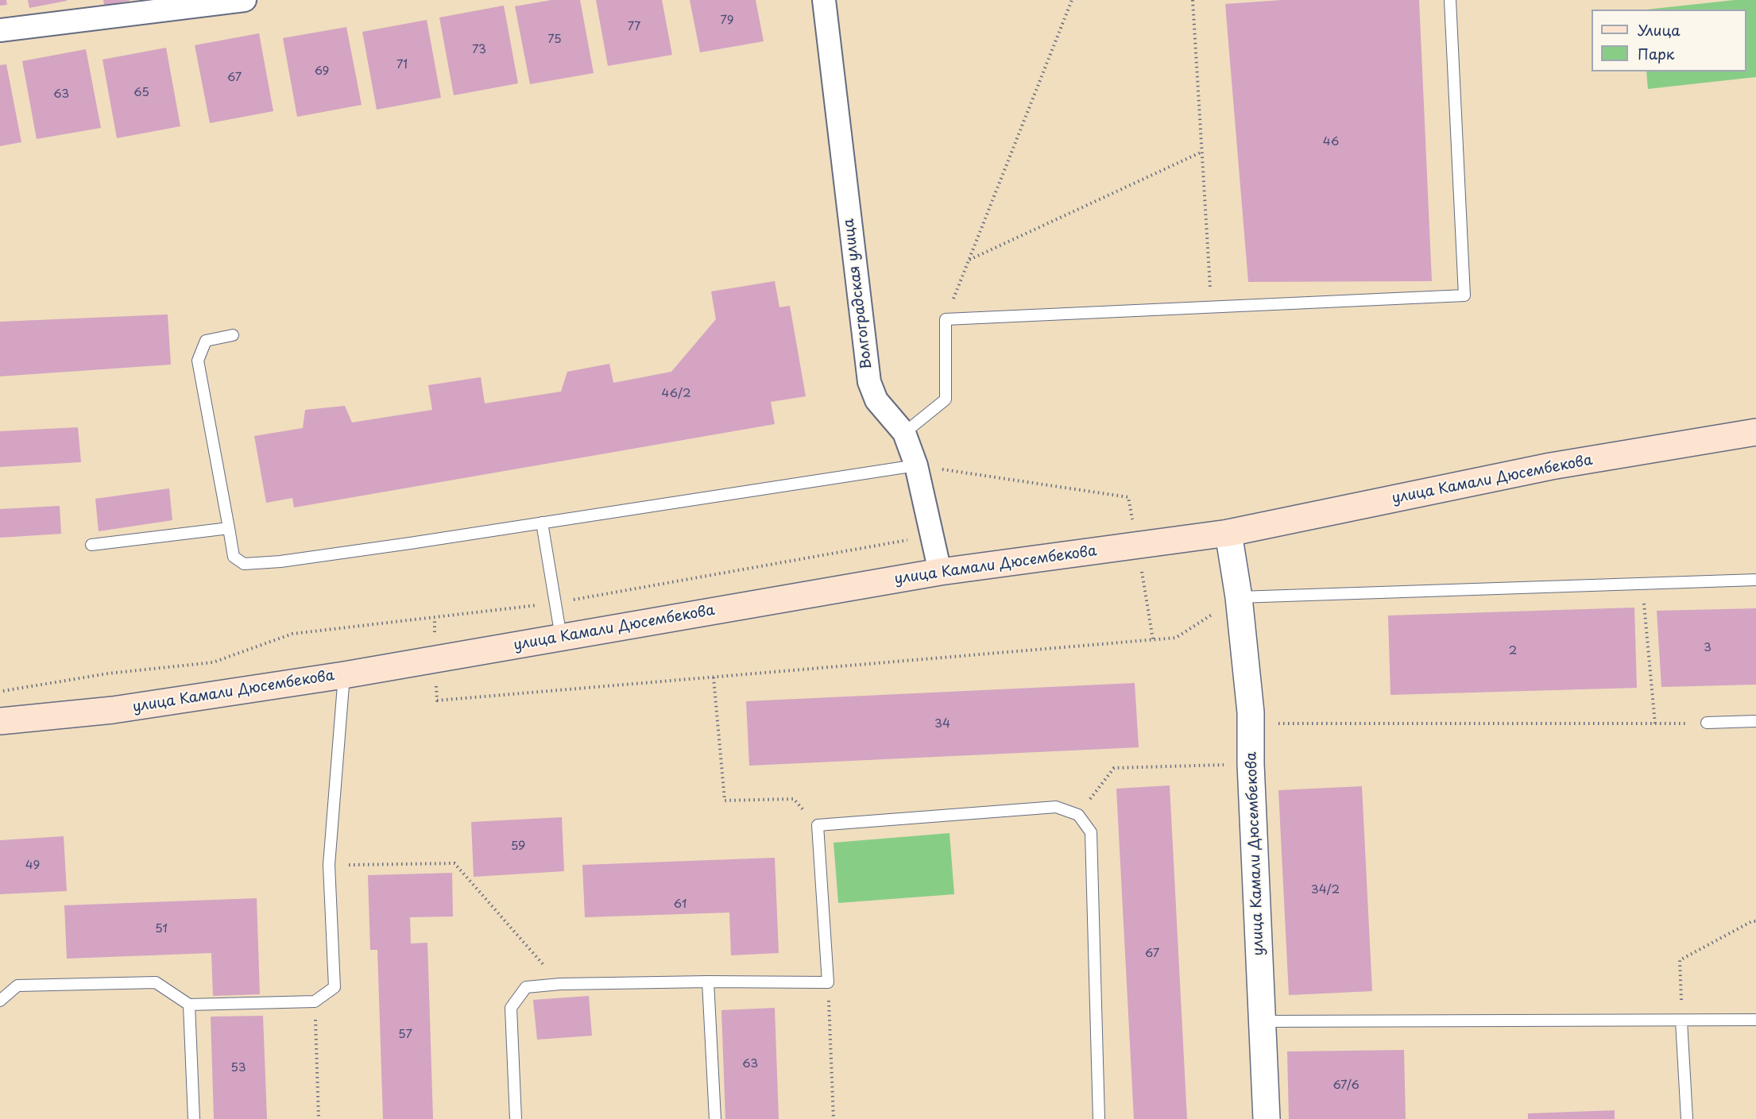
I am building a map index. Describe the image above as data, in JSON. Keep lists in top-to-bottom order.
{
  "streets": {
    "main road": ["улица Камали Дюсембекова"],
    "street": ["Волгоградская улица"]
  },
  "crossings": [
    ["Волгоградская улица", "улица Камали Дюсембекова"]
  ],
  "house_numbers": [
    "79",
    "77",
    "75",
    "73",
    "71",
    "69",
    "67",
    "65",
    "63",
    "46",
    "46/2",
    "3",
    "2",
    "34",
    "59",
    "49",
    "34/2",
    "61",
    "51",
    "67",
    "57",
    "63",
    "53",
    "67/6"
  ],
  "legend": ["Улица", "Парк"]
}
